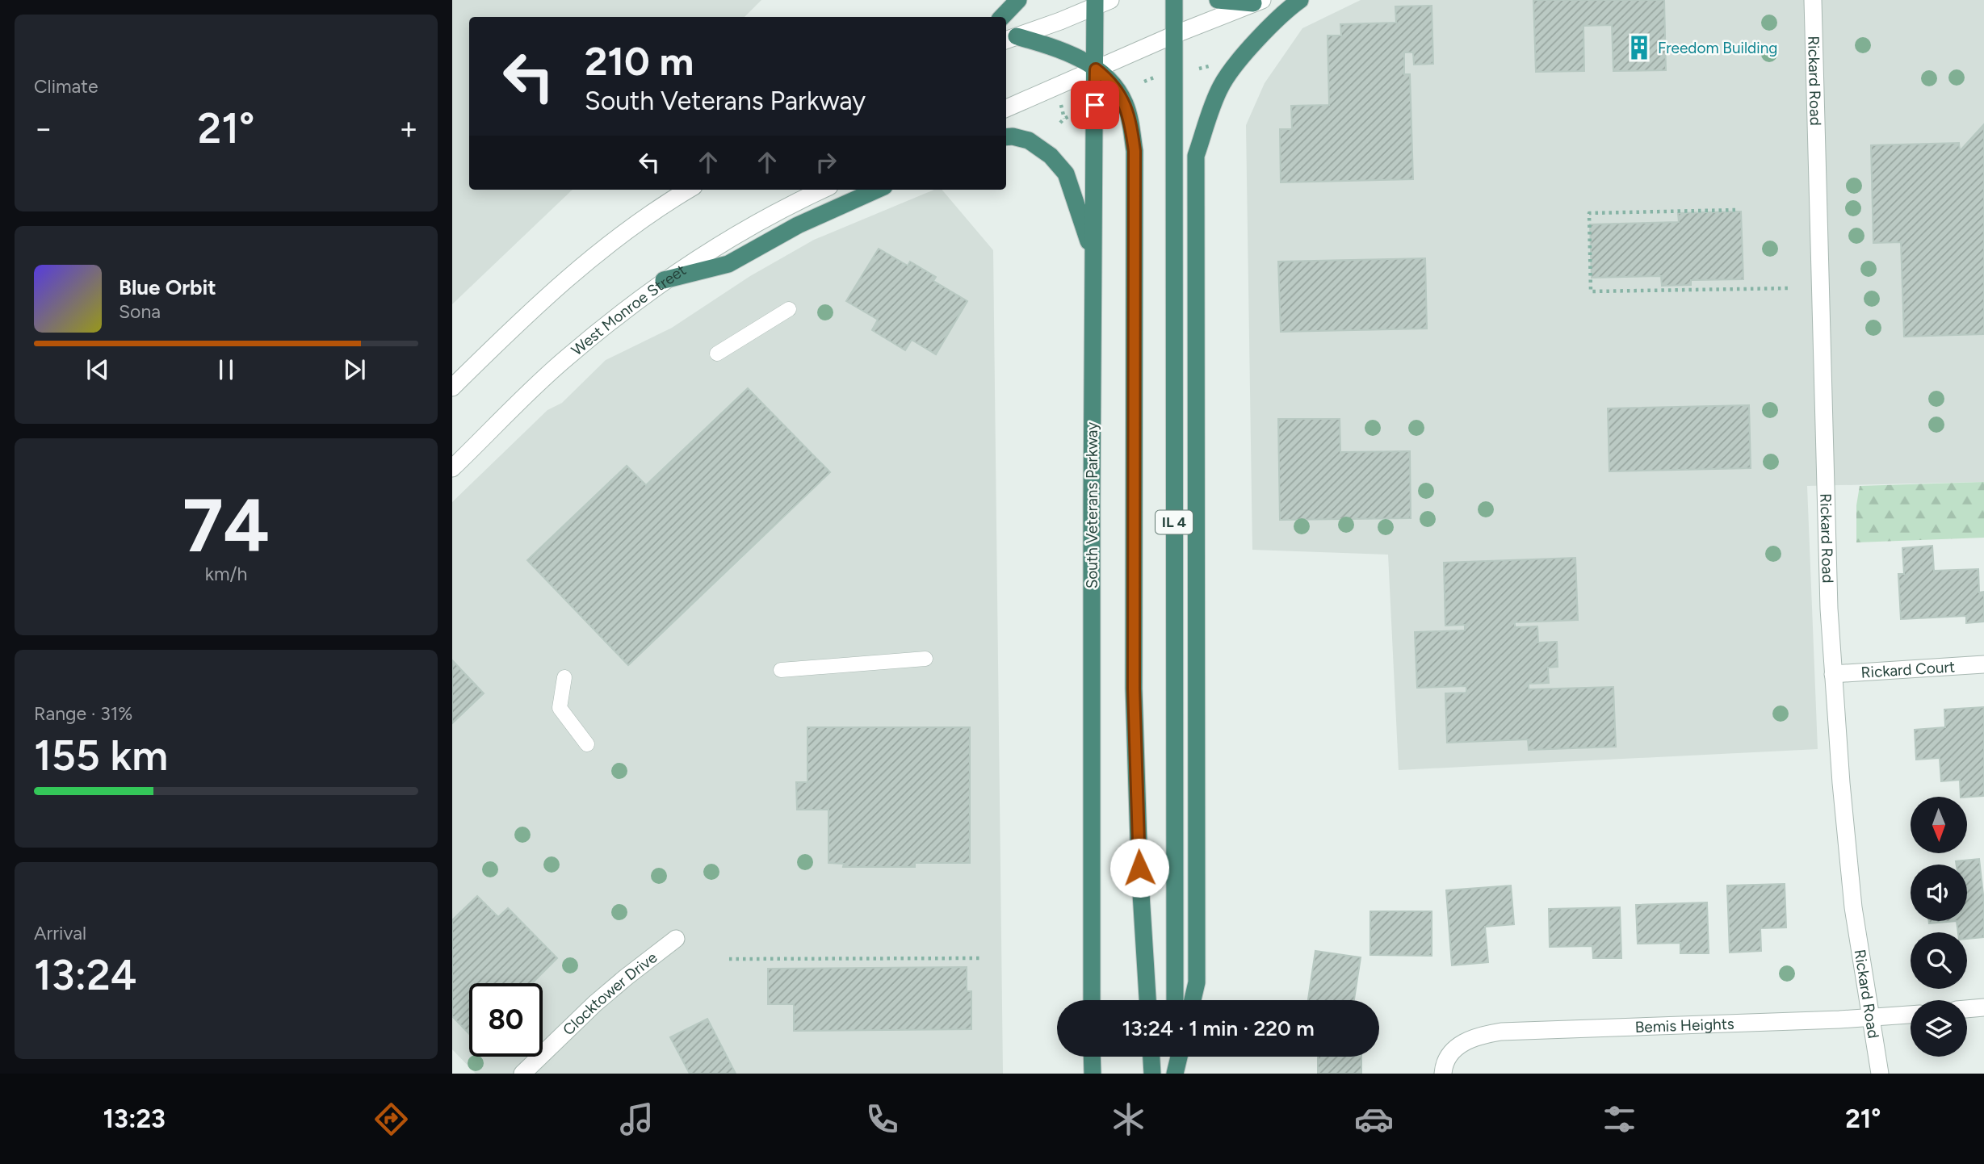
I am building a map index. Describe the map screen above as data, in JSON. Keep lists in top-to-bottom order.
{
  "streets": {
    "highway": ["South Veterans Parkway", "IL 4"],
    "street": [
      "Rickard Road",
      "West Monroe Street",
      "Rickard Court",
      "Clocktower Drive",
      "Bemis Heights"
    ]
  },
  "crossings": [
    ["Rickard Road", "Rickard Court"],
    ["Rickard Road", "Bemis Heights"]
  ],
  "places": {
    "building": ["Freedom Building"]
  },
  "north": "bottom",
  "page": {
    "tile": [
      "Climate",
      ["74", "km/h"],
      ["Range · 31%", "155 km"],
      ["Arrival", "13:24"]
    ],
    "turn": ["210 m", "South Veterans Parkway"],
    "heat": ["−", "21°", "+"],
    "song": ["Blue Orbit", "Sona"],
    "limit": "80",
    "trip": "13:24 · 1 min · 220 m",
    "tabs": ["13:23", "21°"]
  }
}
